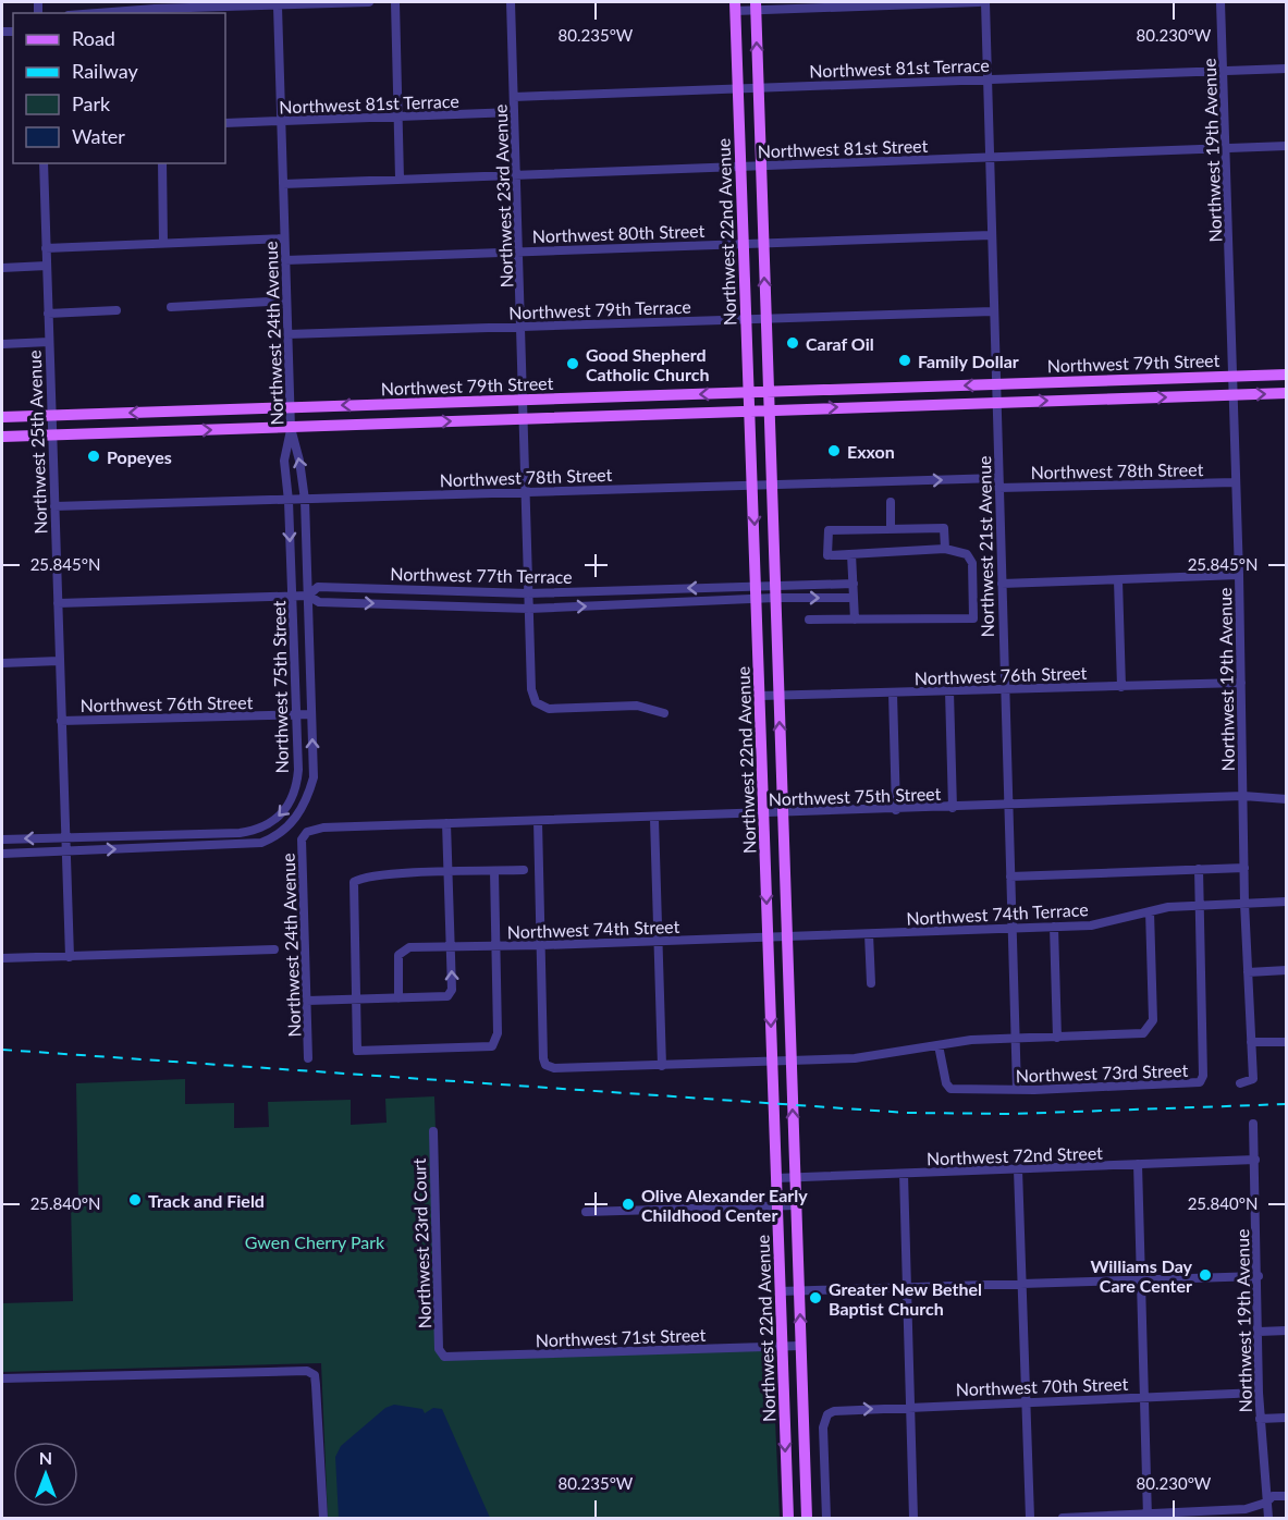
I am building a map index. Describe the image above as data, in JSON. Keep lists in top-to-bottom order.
{
  "streets": {
    "main road": ["Northwest 22nd Avenue", "Northwest 79th Street"],
    "street": [
      "Northwest 81st Terrace",
      "Northwest 81st Street",
      "Northwest 19th Avenue",
      "Northwest 23rd Avenue",
      "Northwest 80th Street",
      "Northwest 79th Terrace",
      "Northwest 24th Avenue",
      "Northwest 25th Avenue",
      "Northwest 78th Street",
      "Northwest 21st Avenue",
      "Northwest 77th Terrace",
      "Northwest 76th Street",
      "Northwest 75th Street",
      "Northwest 74th Terrace",
      "Northwest 74th Street",
      "Northwest 73rd Street",
      "Northwest 72nd Street",
      "Northwest 23rd Court",
      "Northwest 71st Street",
      "Northwest 70th Street"
    ]
  },
  "crossings": [
    ["Northwest 81st Terrace", "Northwest 19th Avenue"],
    ["Northwest 81st Terrace", "Northwest 23rd Avenue"],
    ["Northwest 81st Terrace", "Northwest 22nd Avenue"],
    ["Northwest 81st Terrace", "Northwest 24th Avenue"],
    ["Northwest 81st Terrace", "Northwest 21st Avenue"],
    ["Northwest 81st Street", "Northwest 19th Avenue"],
    ["Northwest 81st Street", "Northwest 23rd Avenue"],
    ["Northwest 81st Street", "Northwest 22nd Avenue"],
    ["Northwest 81st Street", "Northwest 24th Avenue"],
    ["Northwest 81st Street", "Northwest 21st Avenue"],
    ["Northwest 19th Avenue", "Northwest 79th Street"],
    ["Northwest 19th Avenue", "Northwest 78th Street"],
    ["Northwest 19th Avenue", "Northwest 76th Street"],
    ["Northwest 19th Avenue", "Northwest 75th Street"],
    ["Northwest 19th Avenue", "Northwest 74th Terrace"],
    ["Northwest 19th Avenue", "Northwest 72nd Street"],
    ["Northwest 19th Avenue", "Northwest 70th Street"],
    ["Northwest 23rd Avenue", "Northwest 80th Street"],
    ["Northwest 23rd Avenue", "Northwest 79th Terrace"],
    ["Northwest 23rd Avenue", "Northwest 79th Street"],
    ["Northwest 23rd Avenue", "Northwest 78th Street"],
    ["Northwest 23rd Avenue", "Northwest 77th Terrace"],
    ["Northwest 22nd Avenue", "Northwest 80th Street"],
    ["Northwest 22nd Avenue", "Northwest 79th Terrace"],
    ["Northwest 22nd Avenue", "Northwest 79th Street"],
    ["Northwest 22nd Avenue", "Northwest 78th Street"],
    ["Northwest 22nd Avenue", "Northwest 77th Terrace"],
    ["Northwest 22nd Avenue", "Northwest 76th Street"],
    ["Northwest 22nd Avenue", "Northwest 75th Street"],
    ["Northwest 22nd Avenue", "Northwest 74th Terrace"],
    ["Northwest 22nd Avenue", "Northwest 74th Street"],
    ["Northwest 22nd Avenue", "Northwest 73rd Street"],
    ["Northwest 22nd Avenue", "Northwest 72nd Street"],
    ["Northwest 22nd Avenue", "Northwest 71st Street"],
    ["Northwest 80th Street", "Northwest 24th Avenue"],
    ["Northwest 80th Street", "Northwest 21st Avenue"],
    ["Northwest 79th Terrace", "Northwest 24th Avenue"],
    ["Northwest 79th Terrace", "Northwest 21st Avenue"],
    ["Northwest 24th Avenue", "Northwest 79th Street"],
    ["Northwest 24th Avenue", "Northwest 78th Street"],
    ["Northwest 24th Avenue", "Northwest 77th Terrace"],
    ["Northwest 24th Avenue", "Northwest 76th Street"],
    ["Northwest 24th Avenue", "Northwest 75th Street"],
    ["Northwest 79th Street", "Northwest 25th Avenue"],
    ["Northwest 79th Street", "Northwest 21st Avenue"],
    ["Northwest 79th Street", "Northwest 75th Street"],
    ["Northwest 25th Avenue", "Northwest 78th Street"],
    ["Northwest 25th Avenue", "Northwest 77th Terrace"],
    ["Northwest 25th Avenue", "Northwest 76th Street"],
    ["Northwest 25th Avenue", "Northwest 75th Street"],
    ["Northwest 78th Street", "Northwest 21st Avenue"],
    ["Northwest 78th Street", "Northwest 75th Street"],
    ["Northwest 21st Avenue", "Northwest 76th Street"],
    ["Northwest 21st Avenue", "Northwest 75th Street"],
    ["Northwest 21st Avenue", "Northwest 74th Terrace"],
    ["Northwest 21st Avenue", "Northwest 73rd Street"],
    ["Northwest 77th Terrace", "Northwest 75th Street"],
    ["Northwest 76th Street", "Northwest 75th Street"],
    ["Northwest 74th Terrace", "Northwest 74th Street"],
    ["Northwest 74th Terrace", "Northwest 73rd Street"],
    ["Northwest 74th Street", "Northwest 73rd Street"],
    ["Northwest 23rd Court", "Northwest 71st Street"]
  ],
  "parks": ["Gwen Cherry Park"],
  "places": [
    "Caraf Oil",
    "Family Dollar",
    "Good Shepherd Catholic Church",
    "Exxon",
    "Popeyes",
    "Track and Field",
    "Olive Alexander Early Childhood Center",
    "Williams Day Care Center",
    "Greater New Bethel Baptist Church"
  ],
  "legend": [
    "Road",
    "Railway",
    "Park",
    "Water"
  ],
  "north": "top",
  "coordinates": [
    "80.235°W",
    "80.230°W",
    "25.845°N",
    "25.840°N"
  ]
}
